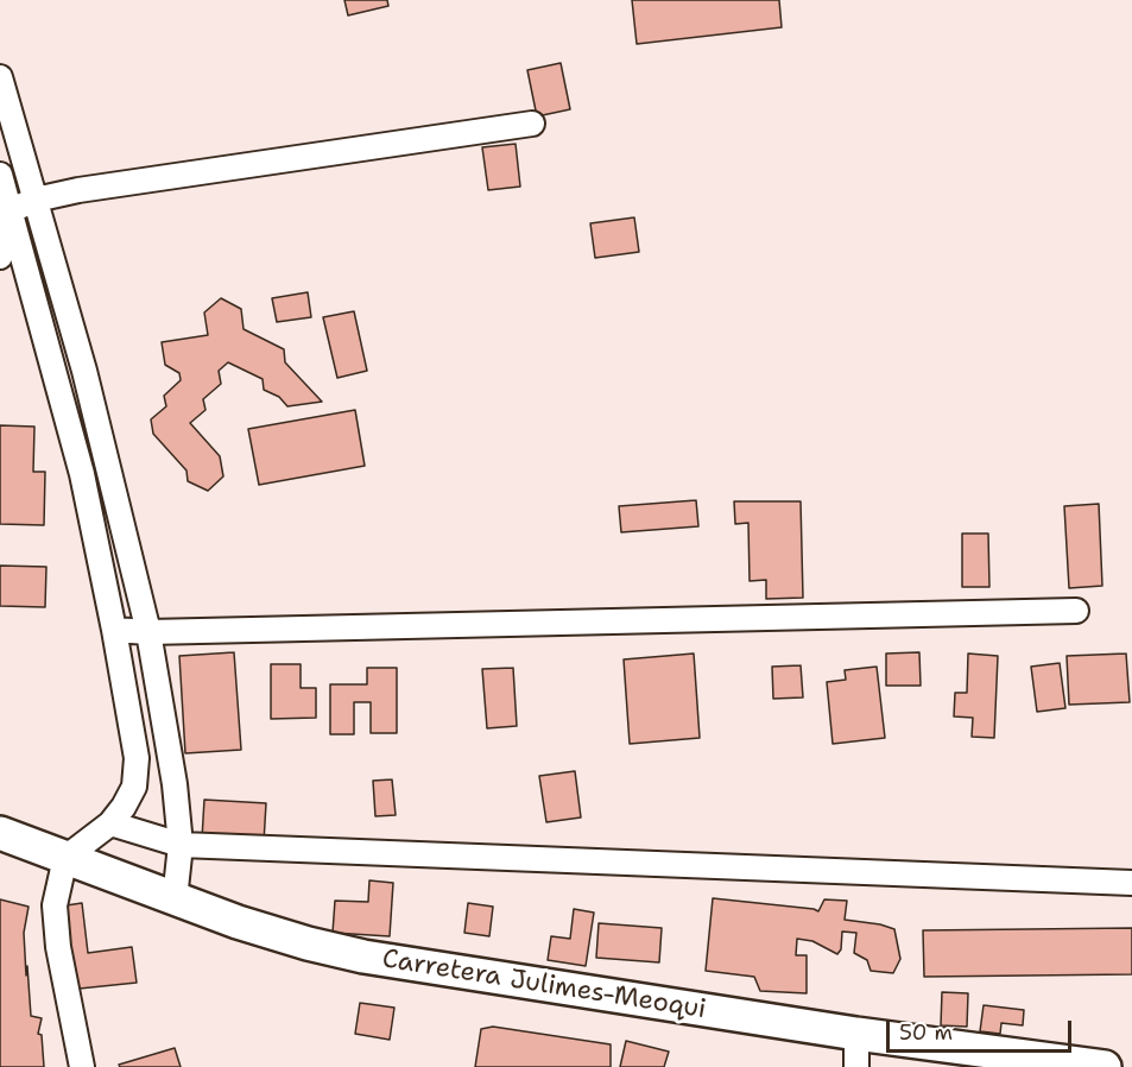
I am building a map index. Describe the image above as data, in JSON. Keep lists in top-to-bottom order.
{
  "streets": {
    "main road": ["Carretera Julimes-Meoqui"]
  },
  "scale_bar": "50 m"
}
